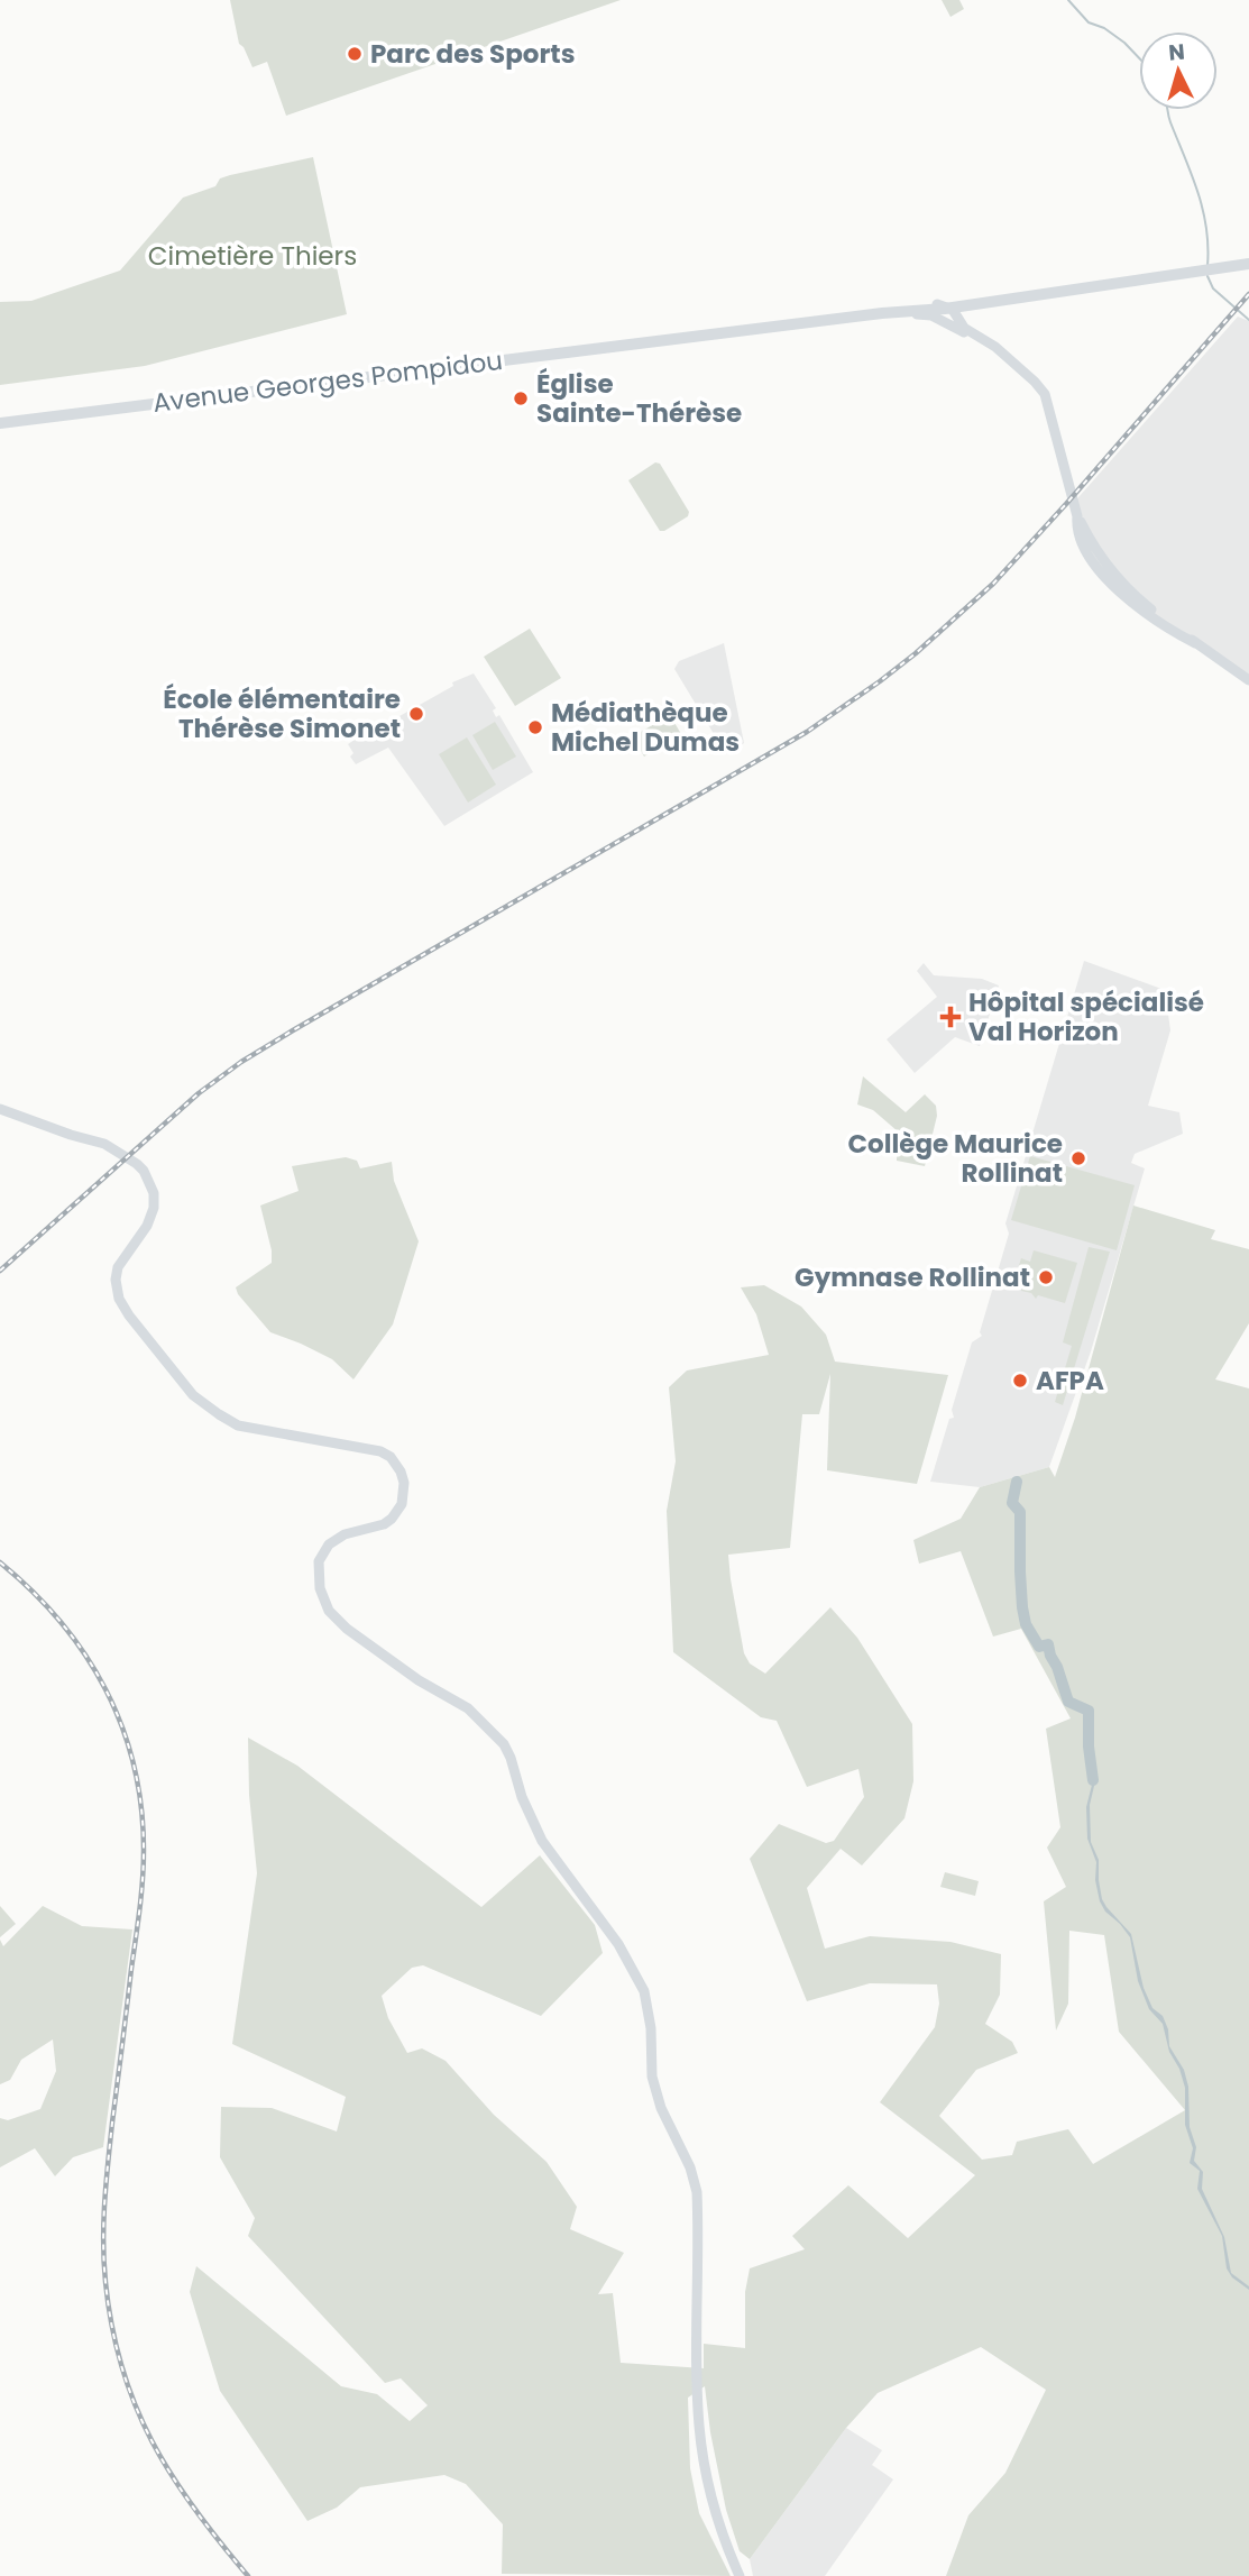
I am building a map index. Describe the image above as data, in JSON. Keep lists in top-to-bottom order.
{
  "streets": {
    "main road": ["Avenue Georges Pompidou"]
  },
  "parks": ["Cimetière Thiers"],
  "places": {
    "other": [
      "Parc des Sports",
      "Église Sainte-Thérèse",
      "École élémentaire Thérèse Simonet",
      "Médiathèque Michel Dumas",
      "Collège Maurice Rollinat",
      "Gymnase Rollinat",
      "AFPA"
    ],
    "health": ["Hôpital spécialisé Val Horizon"]
  },
  "north": "top"
}
